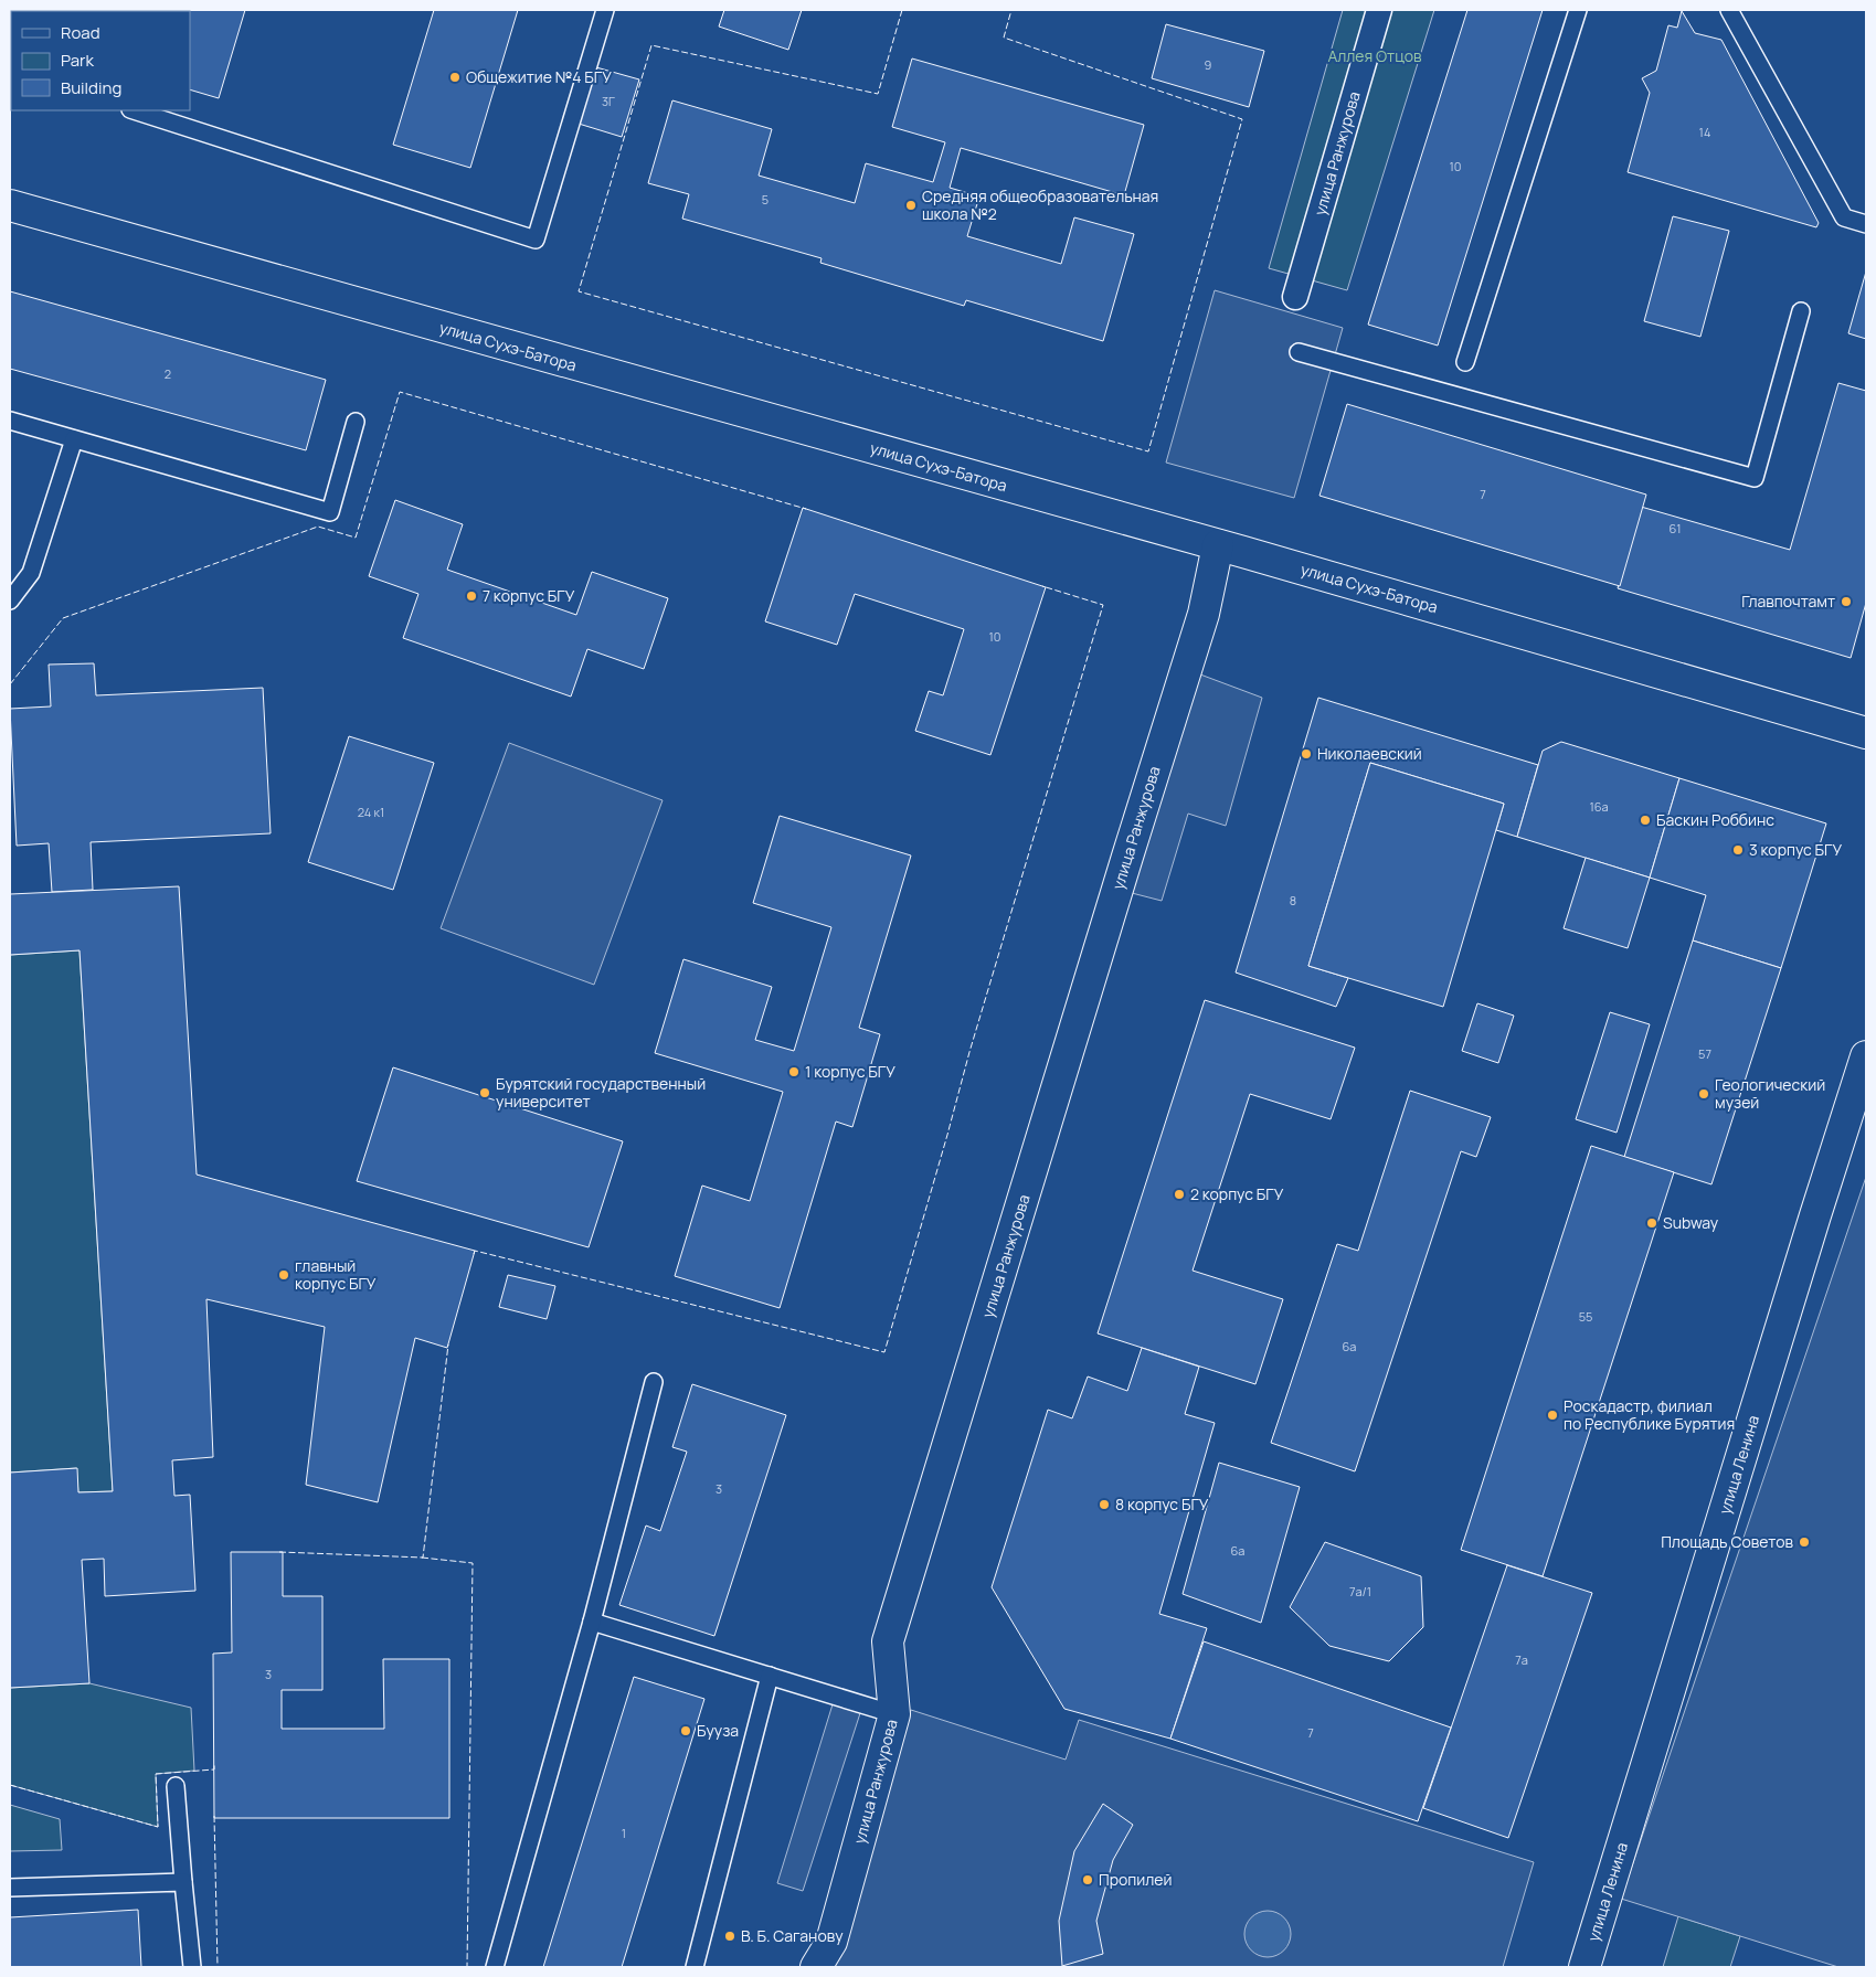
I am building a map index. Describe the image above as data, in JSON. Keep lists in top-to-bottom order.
{
  "streets": {
    "street": ["улица Ранжурова", "улица Сухэ-Батора", "улица Ленина"]
  },
  "crossings": [
    ["улица Ранжурова", "улица Сухэ-Батора"]
  ],
  "parks": ["Аллея Отцов"],
  "places": [
    "Общежитие №4 БГУ",
    "Средняя общеобразовательная школа №2",
    "7 корпус БГУ",
    "Главпочтамт",
    "Николаевский",
    "Баскин Роббинс",
    "3 корпус БГУ",
    "1 корпус БГУ",
    "Бурятский государственный университет",
    "Геологический музей",
    "2 корпус БГУ",
    "Subway",
    "главный корпус БГУ",
    "Роскадастр, филиал по Республике Бурятия",
    "8 корпус БГУ",
    "Площадь Советов",
    "Бууза",
    "Пропилей",
    "В. Б. Саганову"
  ],
  "house_numbers": [
    "9",
    "3Г",
    "14",
    "10",
    "5",
    "2",
    "7",
    "61",
    "10",
    "16а",
    "24 к1",
    "8",
    "57",
    "55",
    "6а",
    "3",
    "6а",
    "7а/1",
    "7а",
    "3",
    "7",
    "1"
  ],
  "legend": ["Road", "Park", "Building"]
}
